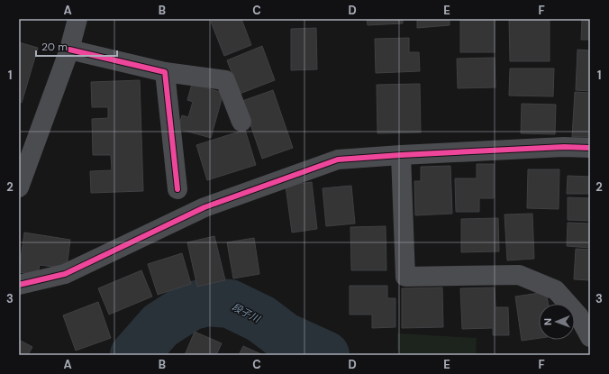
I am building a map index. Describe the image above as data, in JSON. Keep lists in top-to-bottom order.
{
  "water": ["段子川"],
  "scale_bar": "20 m",
  "north": "left",
  "grid": {
    "columns": [
      "A",
      "B",
      "C",
      "D",
      "E",
      "F"
    ],
    "rows": ["1", "2", "3"]
  }
}
